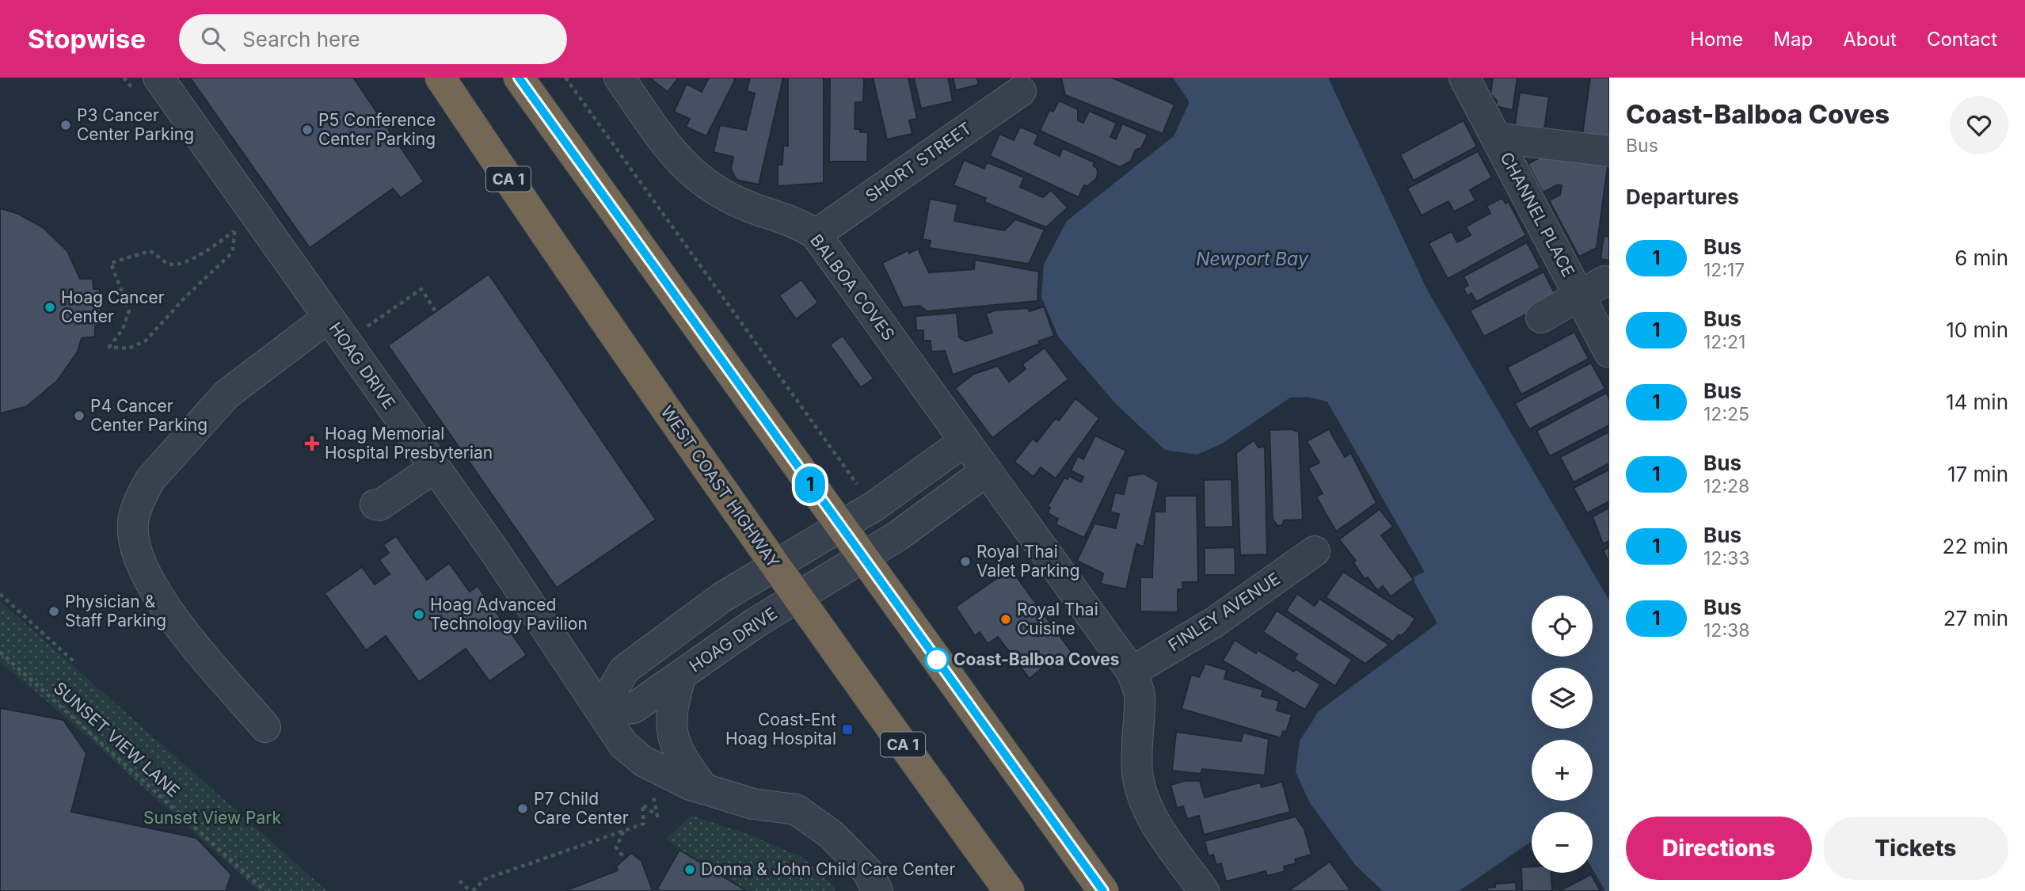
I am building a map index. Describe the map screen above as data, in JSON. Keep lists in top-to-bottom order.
{
  "streets": {
    "highway": ["CA 1", "WEST COAST HIGHWAY"],
    "street": [
      "SHORT STREET",
      "CHANNEL PLACE",
      "BALBOA COVES",
      "HOAG DRIVE",
      "FINLEY AVENUE"
    ],
    "path": ["SUNSET VIEW LANE"]
  },
  "crossings": [
    ["SHORT STREET", "BALBOA COVES"],
    ["BALBOA COVES", "FINLEY AVENUE"],
    ["HOAG DRIVE", "WEST COAST HIGHWAY"]
  ],
  "water": ["Newport Bay"],
  "parks": ["Sunset View Park"],
  "places": {
    "other": [
      "P3 Cancer Center Parking",
      "P5 Conference Center Parking",
      "Hoag Cancer Center",
      "P4 Cancer Center Parking",
      "Royal Thai Valet Parking",
      "Physician & Staff Parking",
      "Hoag Advanced Technology Pavilion",
      "Royal Thai Cuisine",
      "Coast-Balboa Coves",
      "P7 Child Care Center",
      "Donna & John Child Care Center"
    ],
    "health": ["Hoag Memorial Hospital Presbyterian"],
    "transit": ["Coast-Ent Hoag Hospital"]
  },
  "lines": ["bus line 1"],
  "page": {
    "header": "Stopwise",
    "search": "Search here",
    "nav": [
      "Home",
      "Map",
      "About",
      "Contact"
    ],
    "on_map": "1",
    "heading": [
      ["Coast-Balboa Coves", "Bus"],
      "Departures"
    ],
    "list": [
      {
        "mark": "1",
        "name": "Bus",
        "note": "12:17",
        "value": "6 min"
      },
      {
        "mark": "1",
        "name": "Bus",
        "note": "12:21",
        "value": "10 min"
      },
      {
        "mark": "1",
        "name": "Bus",
        "note": "12:25",
        "value": "14 min"
      },
      {
        "mark": "1",
        "name": "Bus",
        "note": "12:28",
        "value": "17 min"
      },
      {
        "mark": "1",
        "name": "Bus",
        "note": "12:33",
        "value": "22 min"
      },
      {
        "mark": "1",
        "name": "Bus",
        "note": "12:38",
        "value": "27 min"
      }
    ],
    "map_buttons": ["+", "−"],
    "buttons": ["Directions", "Tickets"]
  }
}
